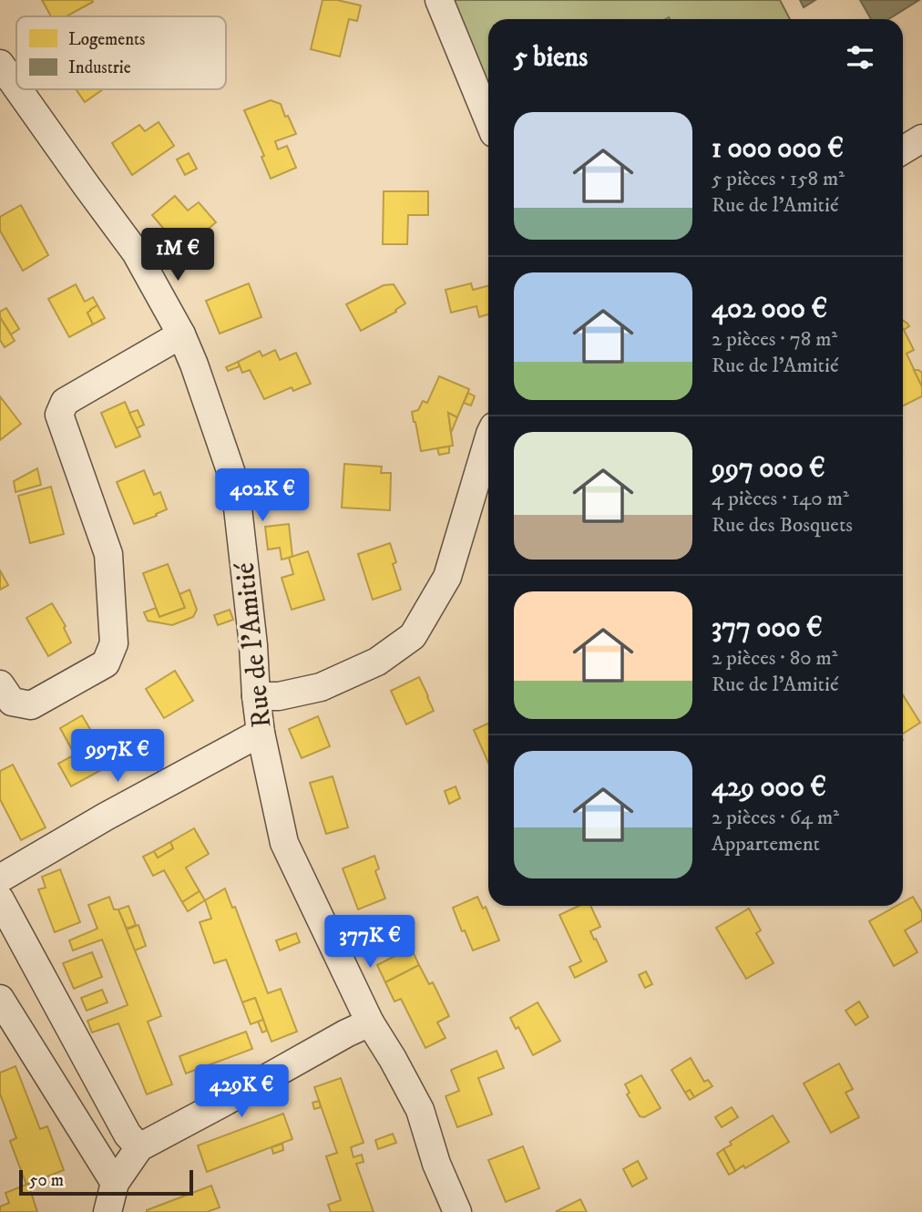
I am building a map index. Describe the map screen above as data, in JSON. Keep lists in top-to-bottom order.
{
  "streets": {
    "street": ["Rue de l'Amitié"]
  },
  "legend": ["Logements", "Industrie"],
  "scale_bar": "50 m",
  "page": {
    "heading": "5 biens",
    "list": [
      {
        "name": "1 000 000 €",
        "note": "5 pièces · 158 m² · Rue de l'Amitié"
      },
      {
        "name": "402 000 €",
        "note": "2 pièces · 78 m² · Rue de l'Amitié"
      },
      {
        "name": "997 000 €",
        "note": "4 pièces · 140 m² · Rue des Bosquets"
      },
      {
        "name": "377 000 €",
        "note": "2 pièces · 80 m² · Rue de l'Amitié"
      },
      {
        "name": "429 000 €",
        "note": "2 pièces · 64 m² · Appartement"
      }
    ],
    "price": [
      "1M €",
      "402K €",
      "997K €",
      "377K €",
      "429K €"
    ],
    "scale": "50 m"
  }
}
